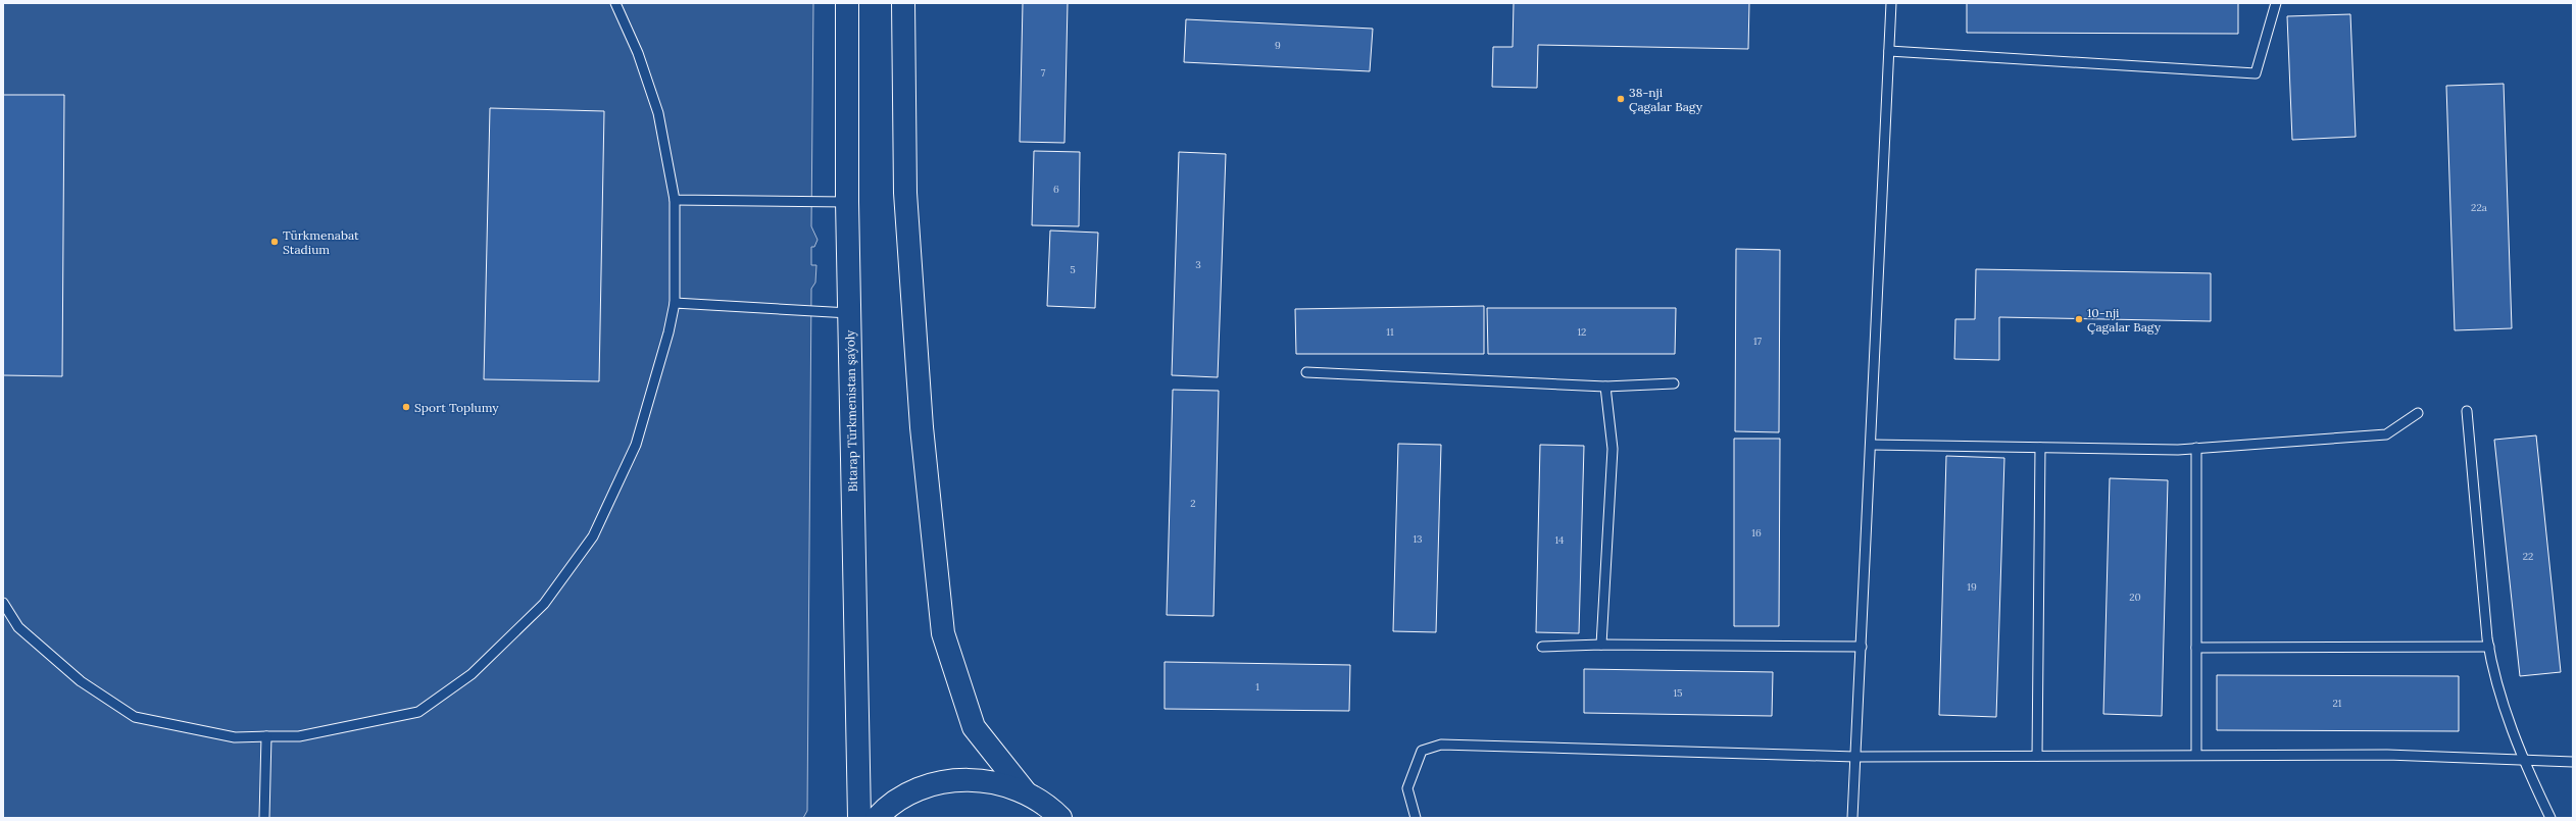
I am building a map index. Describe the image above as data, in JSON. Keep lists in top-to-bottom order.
{
  "streets": {
    "main road": ["Bitarap Türkmenistan şaýoly"]
  },
  "places": [
    "38-nji Çagalar Bagy",
    "Türkmenabat Stadium",
    "10-nji Çagalar Bagy",
    "Sport Toplumy"
  ],
  "house_numbers": [
    "9",
    "7",
    "6",
    "22а",
    "3",
    "5",
    "11",
    "12",
    "17",
    "2",
    "16",
    "13",
    "14",
    "22",
    "19",
    "20",
    "1",
    "15",
    "21"
  ]
}
